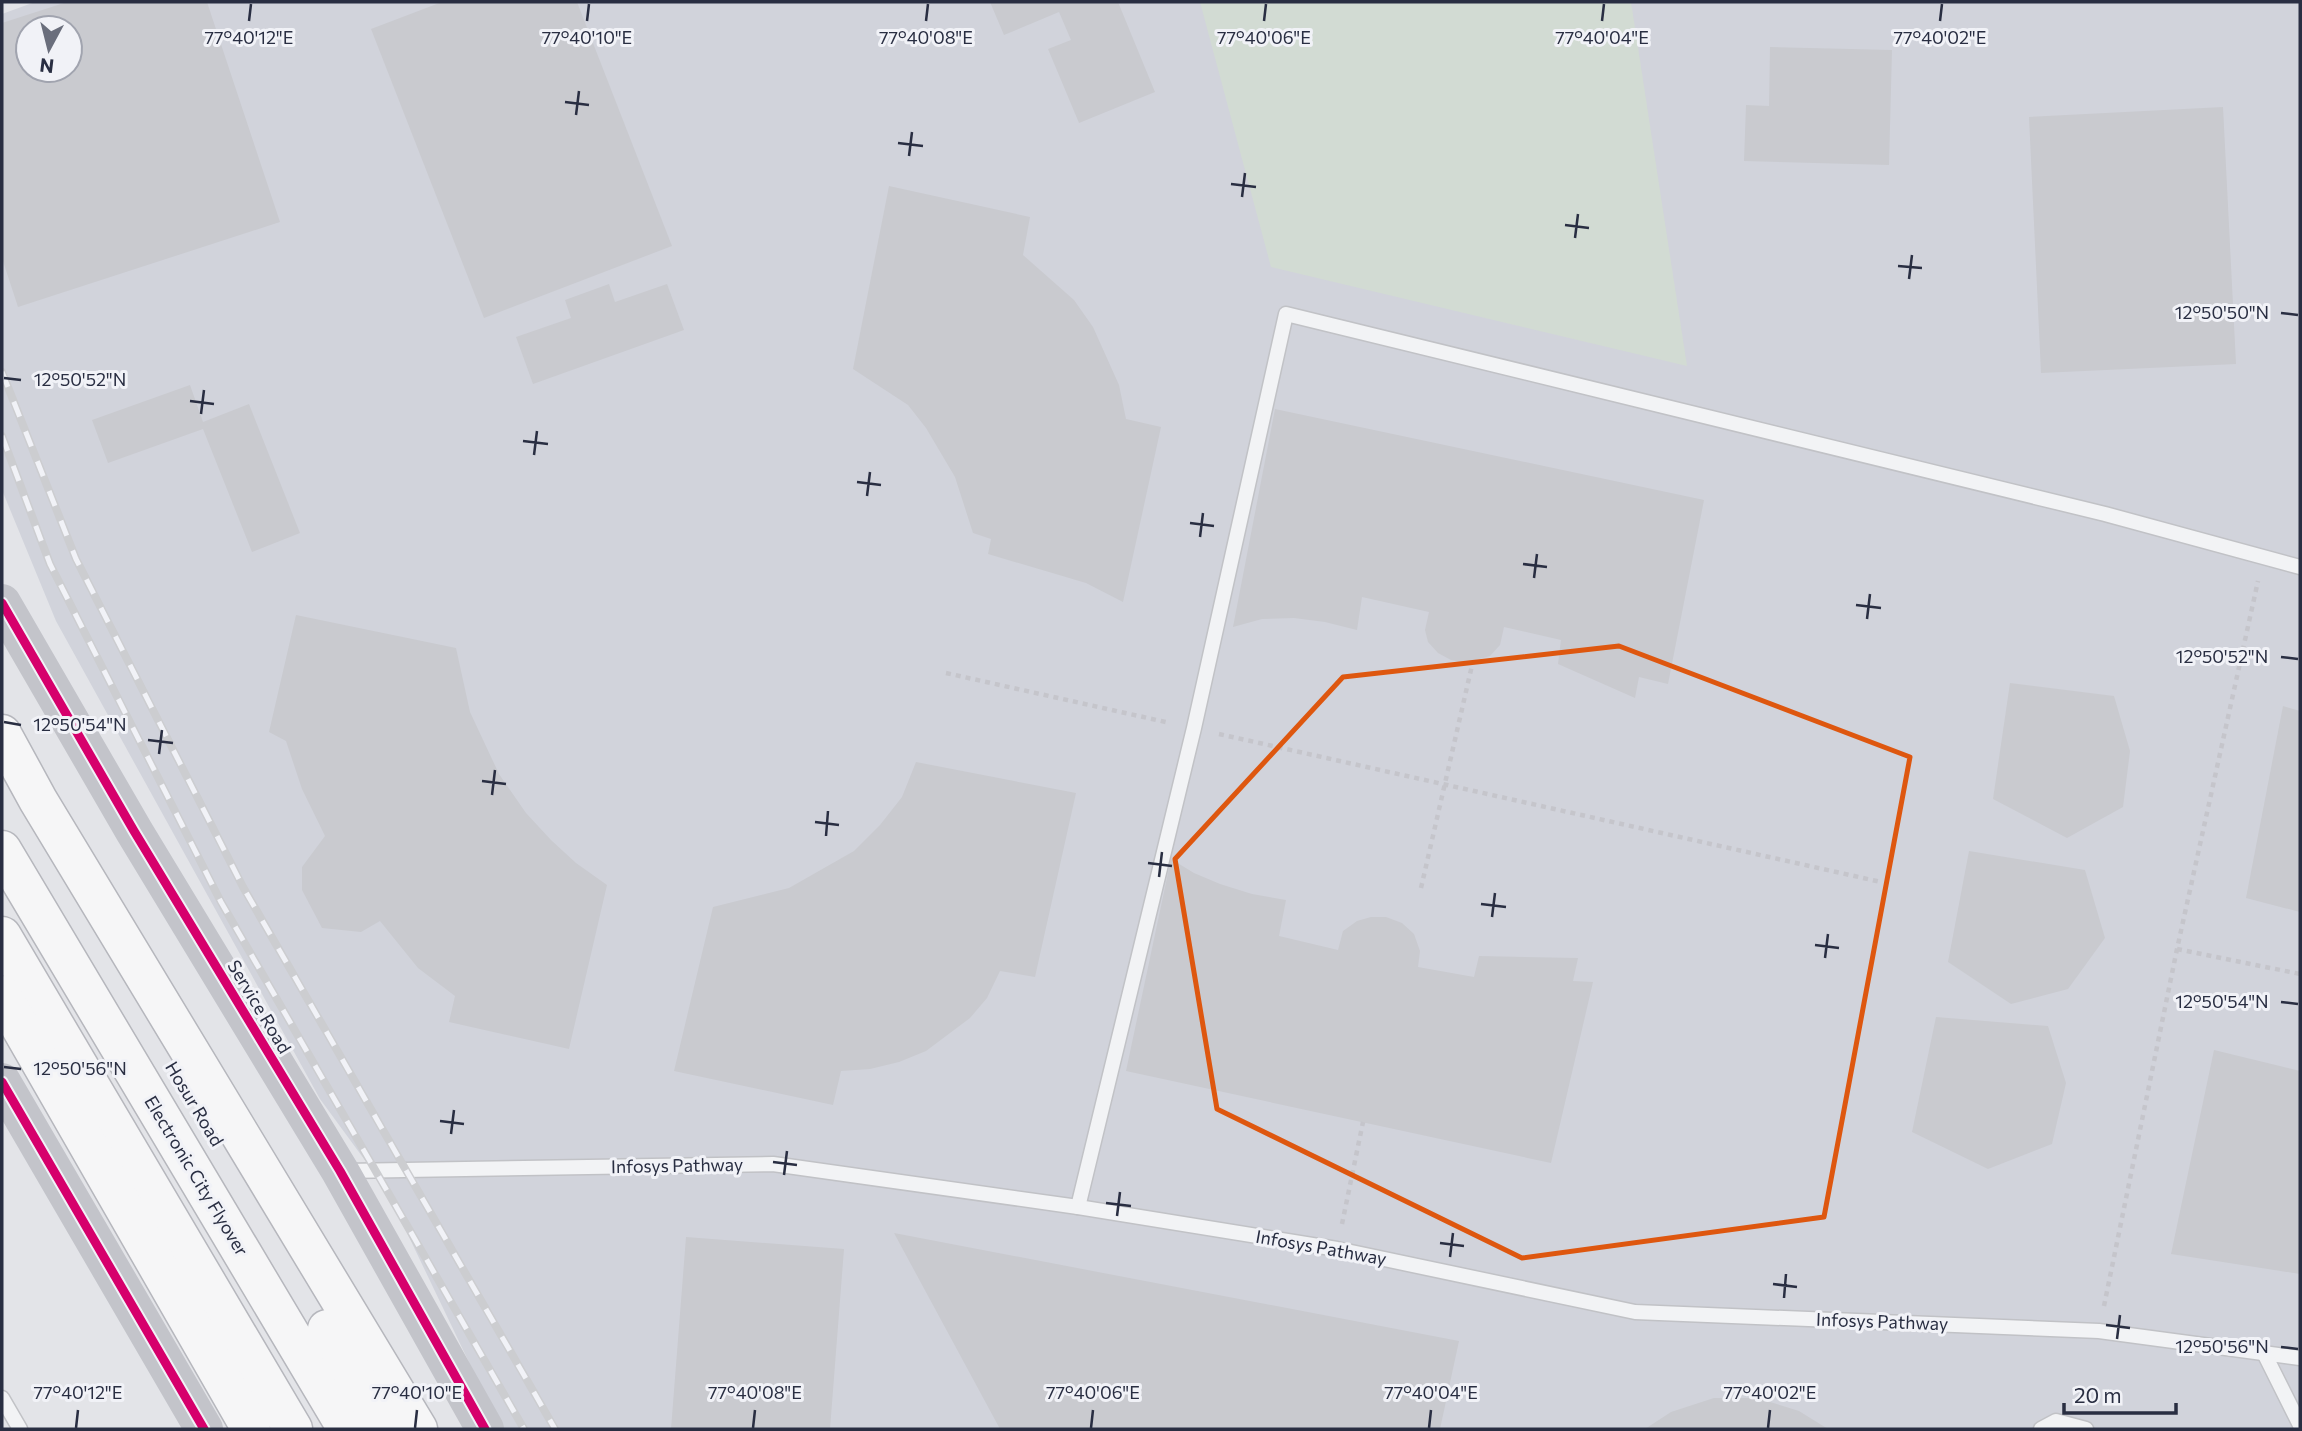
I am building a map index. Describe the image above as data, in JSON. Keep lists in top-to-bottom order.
{
  "streets": {
    "highway": ["Hosur Road", "Electronic City Flyover"],
    "street": ["Service Road"],
    "lane": ["Infosys Pathway"]
  },
  "crossings": [
    ["Service Road", "Infosys Pathway"]
  ],
  "scale_bar": "20 m",
  "north": "bottom",
  "coordinates": [
    "77°40'12\"E",
    "77°40'10\"E",
    "77°40'08\"E",
    "77°40'06\"E",
    "77°40'04\"E",
    "77°40'02\"E",
    "12°50'50\"N",
    "12°50'52\"N",
    "12°50'54\"N",
    "12°50'56\"N"
  ]
}
